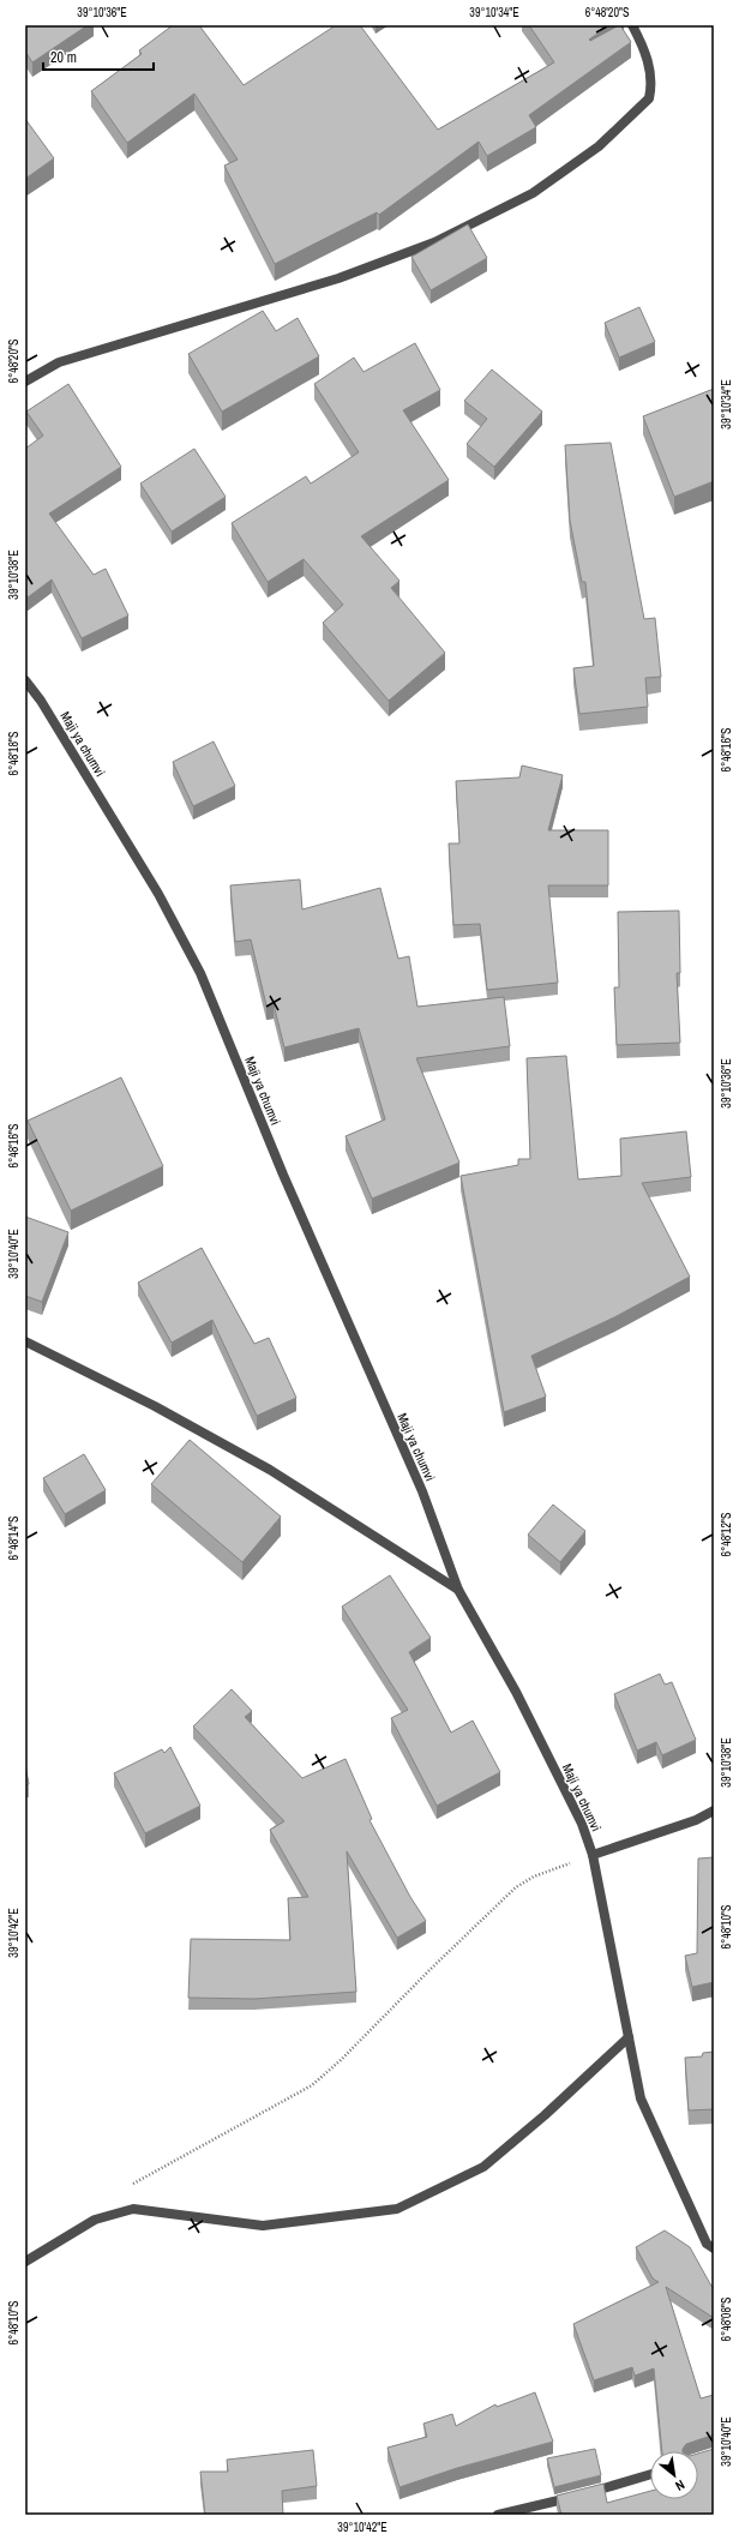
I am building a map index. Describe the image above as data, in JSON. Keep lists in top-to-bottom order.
{
  "streets": {
    "street": ["Maji ya chumvi"]
  },
  "scale_bar": "20 m",
  "north": "bottom right",
  "coordinates": [
    "39°10'36\"E",
    "39°10'34\"E",
    "6°48'20\"S",
    "39°10'38\"E",
    "6°48'16\"S",
    "6°48'18\"S",
    "39°10'40\"E",
    "6°48'12\"S",
    "6°48'14\"S",
    "6°48'10\"S",
    "39°10'42\"E",
    "6°48'08\"S"
  ]
}
